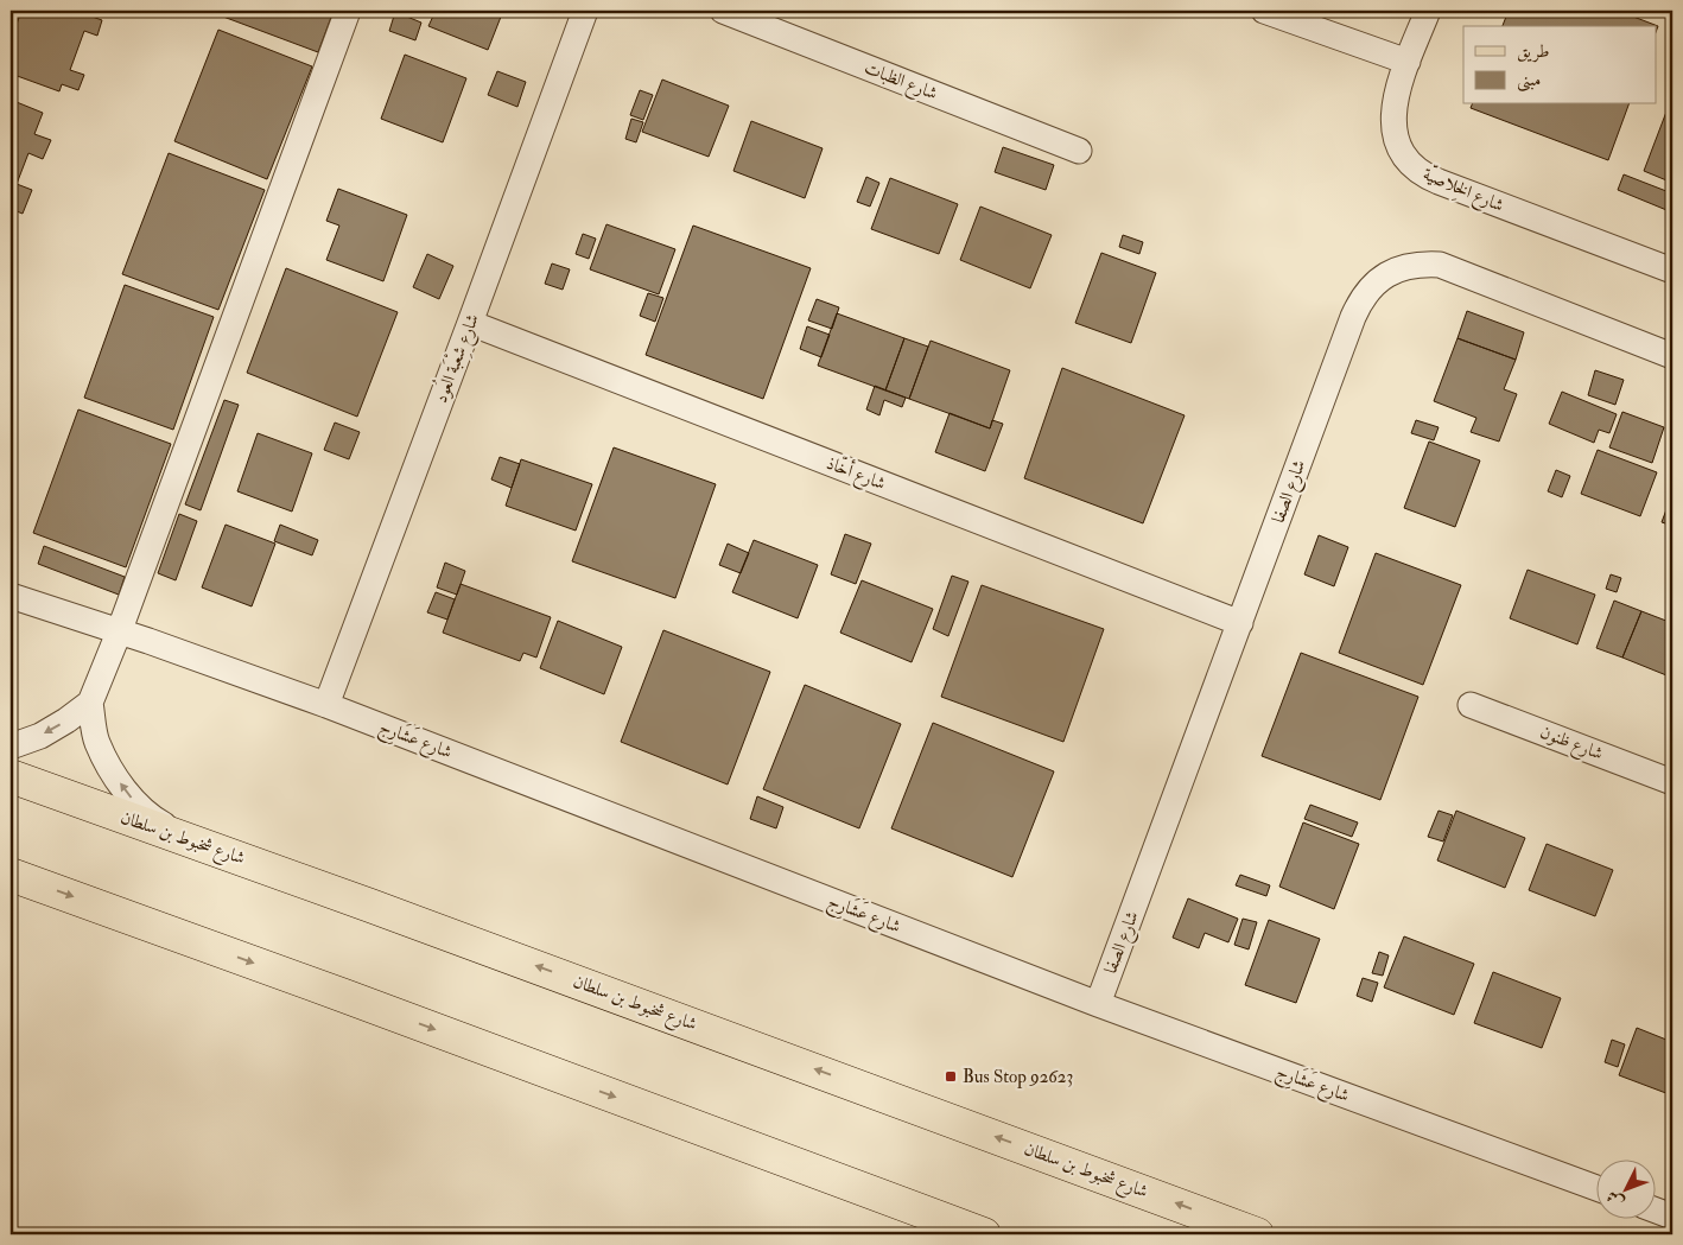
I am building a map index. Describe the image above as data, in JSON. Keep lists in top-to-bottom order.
{
  "streets": {
    "main road": ["شارع شخبوط بن سلطان"],
    "street": [
      "شارع الظبات",
      "شارع الخِلاصيّة",
      "شارع شِعْبَة العُود",
      "شارع أخّاذ",
      "شارع الصفا",
      "شارع عَشَارِج",
      "شارع ظنون"
    ]
  },
  "crossings": [
    ["شارع شِعْبَة العُود", "شارع أخّاذ"],
    ["شارع شِعْبَة العُود", "شارع عَشَارِج"],
    ["شارع أخّاذ", "شارع الصفا"],
    ["شارع الصفا", "شارع عَشَارِج"]
  ],
  "places": {
    "transit": ["Bus Stop 92623"]
  },
  "legend": ["طريق", "مبنى"],
  "north": "bottom left"
}
